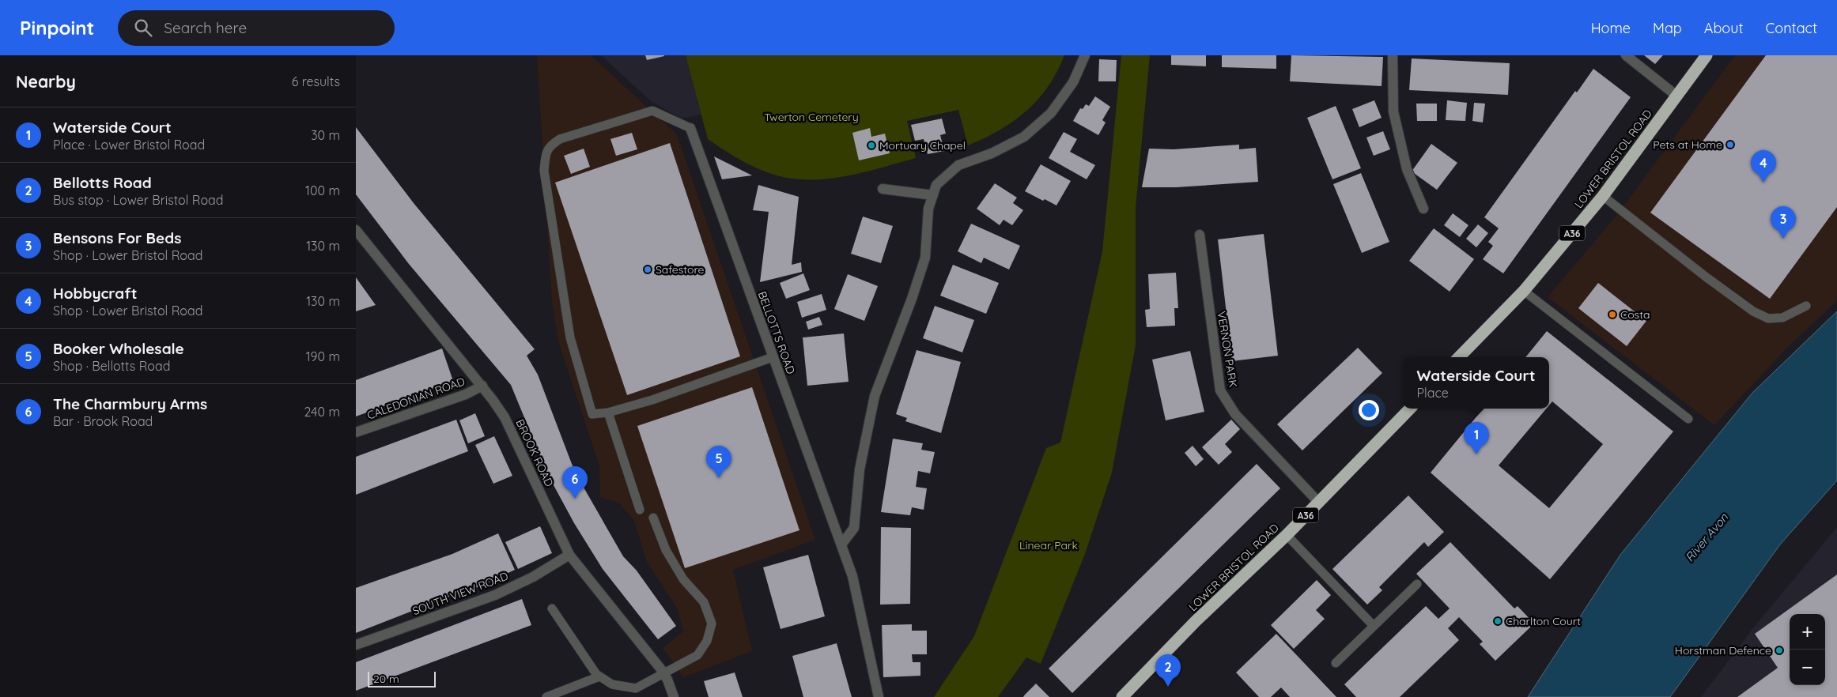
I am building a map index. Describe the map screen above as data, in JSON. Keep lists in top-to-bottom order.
{
  "streets": {
    "highway": ["LOWER BRISTOL ROAD", "A36"],
    "street": [
      "BELLOTTS ROAD",
      "VERNON PARK",
      "CALEDONIAN ROAD",
      "BROOK ROAD",
      "SOUTH VIEW ROAD"
    ]
  },
  "crossings": [
    ["LOWER BRISTOL ROAD", "VERNON PARK"],
    ["CALEDONIAN ROAD", "BROOK ROAD"],
    ["BROOK ROAD", "SOUTH VIEW ROAD"]
  ],
  "water": ["River Avon"],
  "parks": ["Twerton Cemetery", "Linear Park"],
  "places": [
    "Pets at Home",
    "Mortuary Chapel",
    "Safestore",
    "Costa",
    "Charlton Court",
    "Horstman Defence"
  ],
  "scale_bar": "20 m",
  "page": {
    "header": "Pinpoint",
    "search": "Search here",
    "nav": [
      "Home",
      "Map",
      "About",
      "Contact"
    ],
    "heading": ["Nearby", "6 results"],
    "list": [
      {
        "mark": "1",
        "name": "Waterside Court",
        "note": "Place · Lower Bristol Road",
        "value": "30 m"
      },
      {
        "mark": "2",
        "name": "Bellotts Road",
        "note": "Bus stop · Lower Bristol Road",
        "value": "100 m"
      },
      {
        "mark": "3",
        "name": "Bensons For Beds",
        "note": "Shop · Lower Bristol Road",
        "value": "130 m"
      },
      {
        "mark": "4",
        "name": "Hobbycraft",
        "note": "Shop · Lower Bristol Road",
        "value": "130 m"
      },
      {
        "mark": "5",
        "name": "Booker Wholesale",
        "note": "Shop · Bellotts Road",
        "value": "190 m"
      },
      {
        "mark": "6",
        "name": "The Charmbury Arms",
        "note": "Bar · Brook Road",
        "value": "240 m"
      }
    ],
    "pins": [
      "4",
      "3",
      "1",
      "5",
      "6",
      "2"
    ],
    "popup": ["Waterside Court", "Place"],
    "map_buttons": ["+", "−"],
    "scale": "20 m"
  }
}
